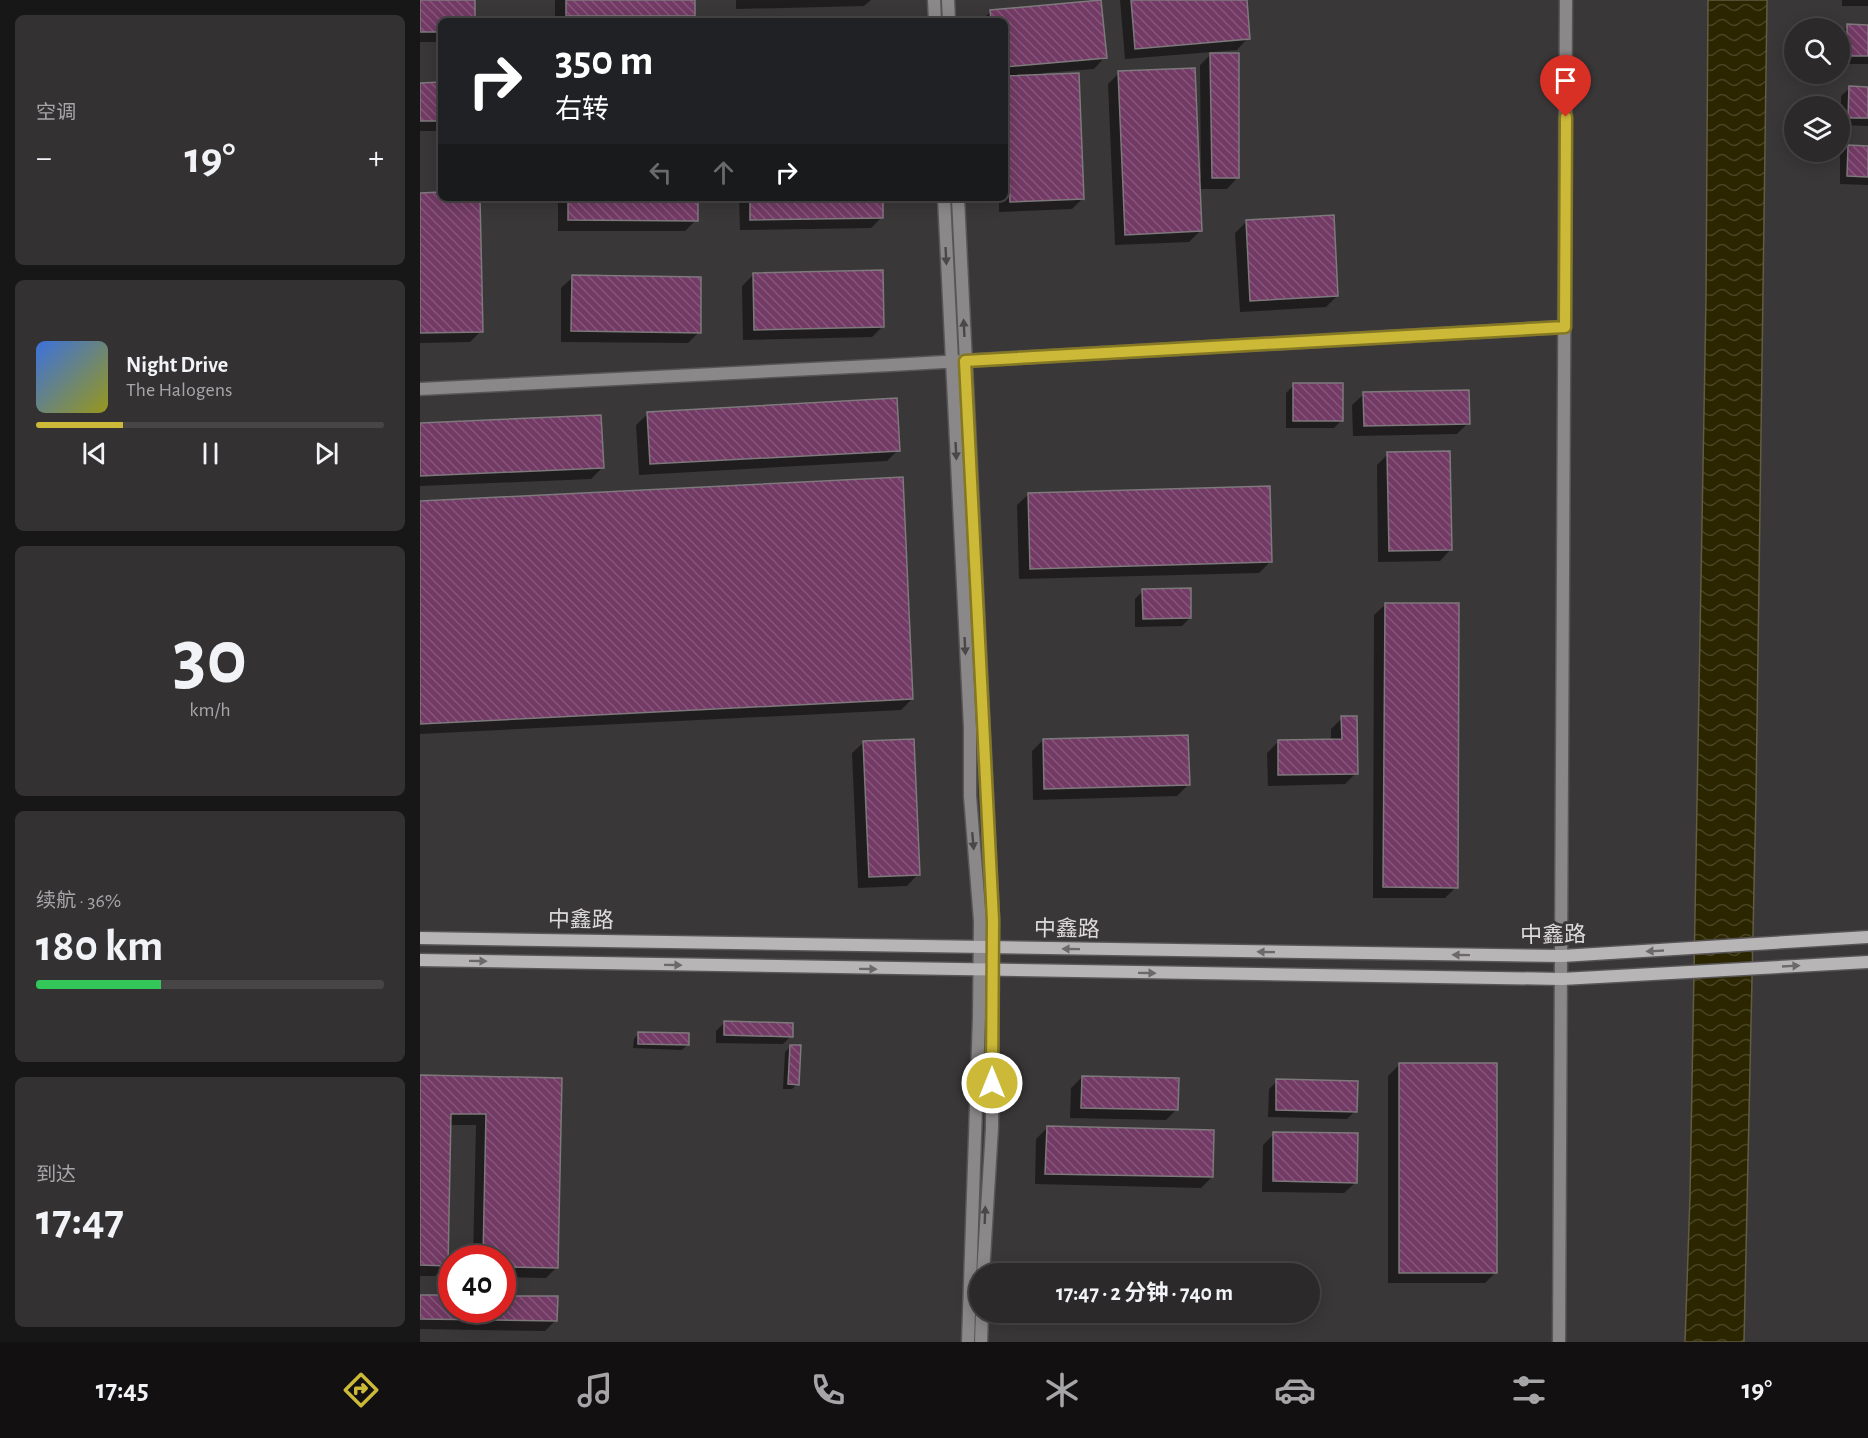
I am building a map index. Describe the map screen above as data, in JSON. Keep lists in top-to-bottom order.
{
  "streets": {
    "main road": ["中鑫路"]
  },
  "page": {
    "tile": [
      "空调",
      ["30", "km/h"],
      ["续航 · 36%", "180 km"],
      ["到达", "17:47"]
    ],
    "turn": ["350 m", "右转"],
    "heat": ["−", "19°", "+"],
    "song": ["Night Drive", "The Halogens"],
    "limit": "40",
    "trip": "17:47 · 2 分钟 · 740 m",
    "tabs": ["17:45", "19°"]
  }
}
